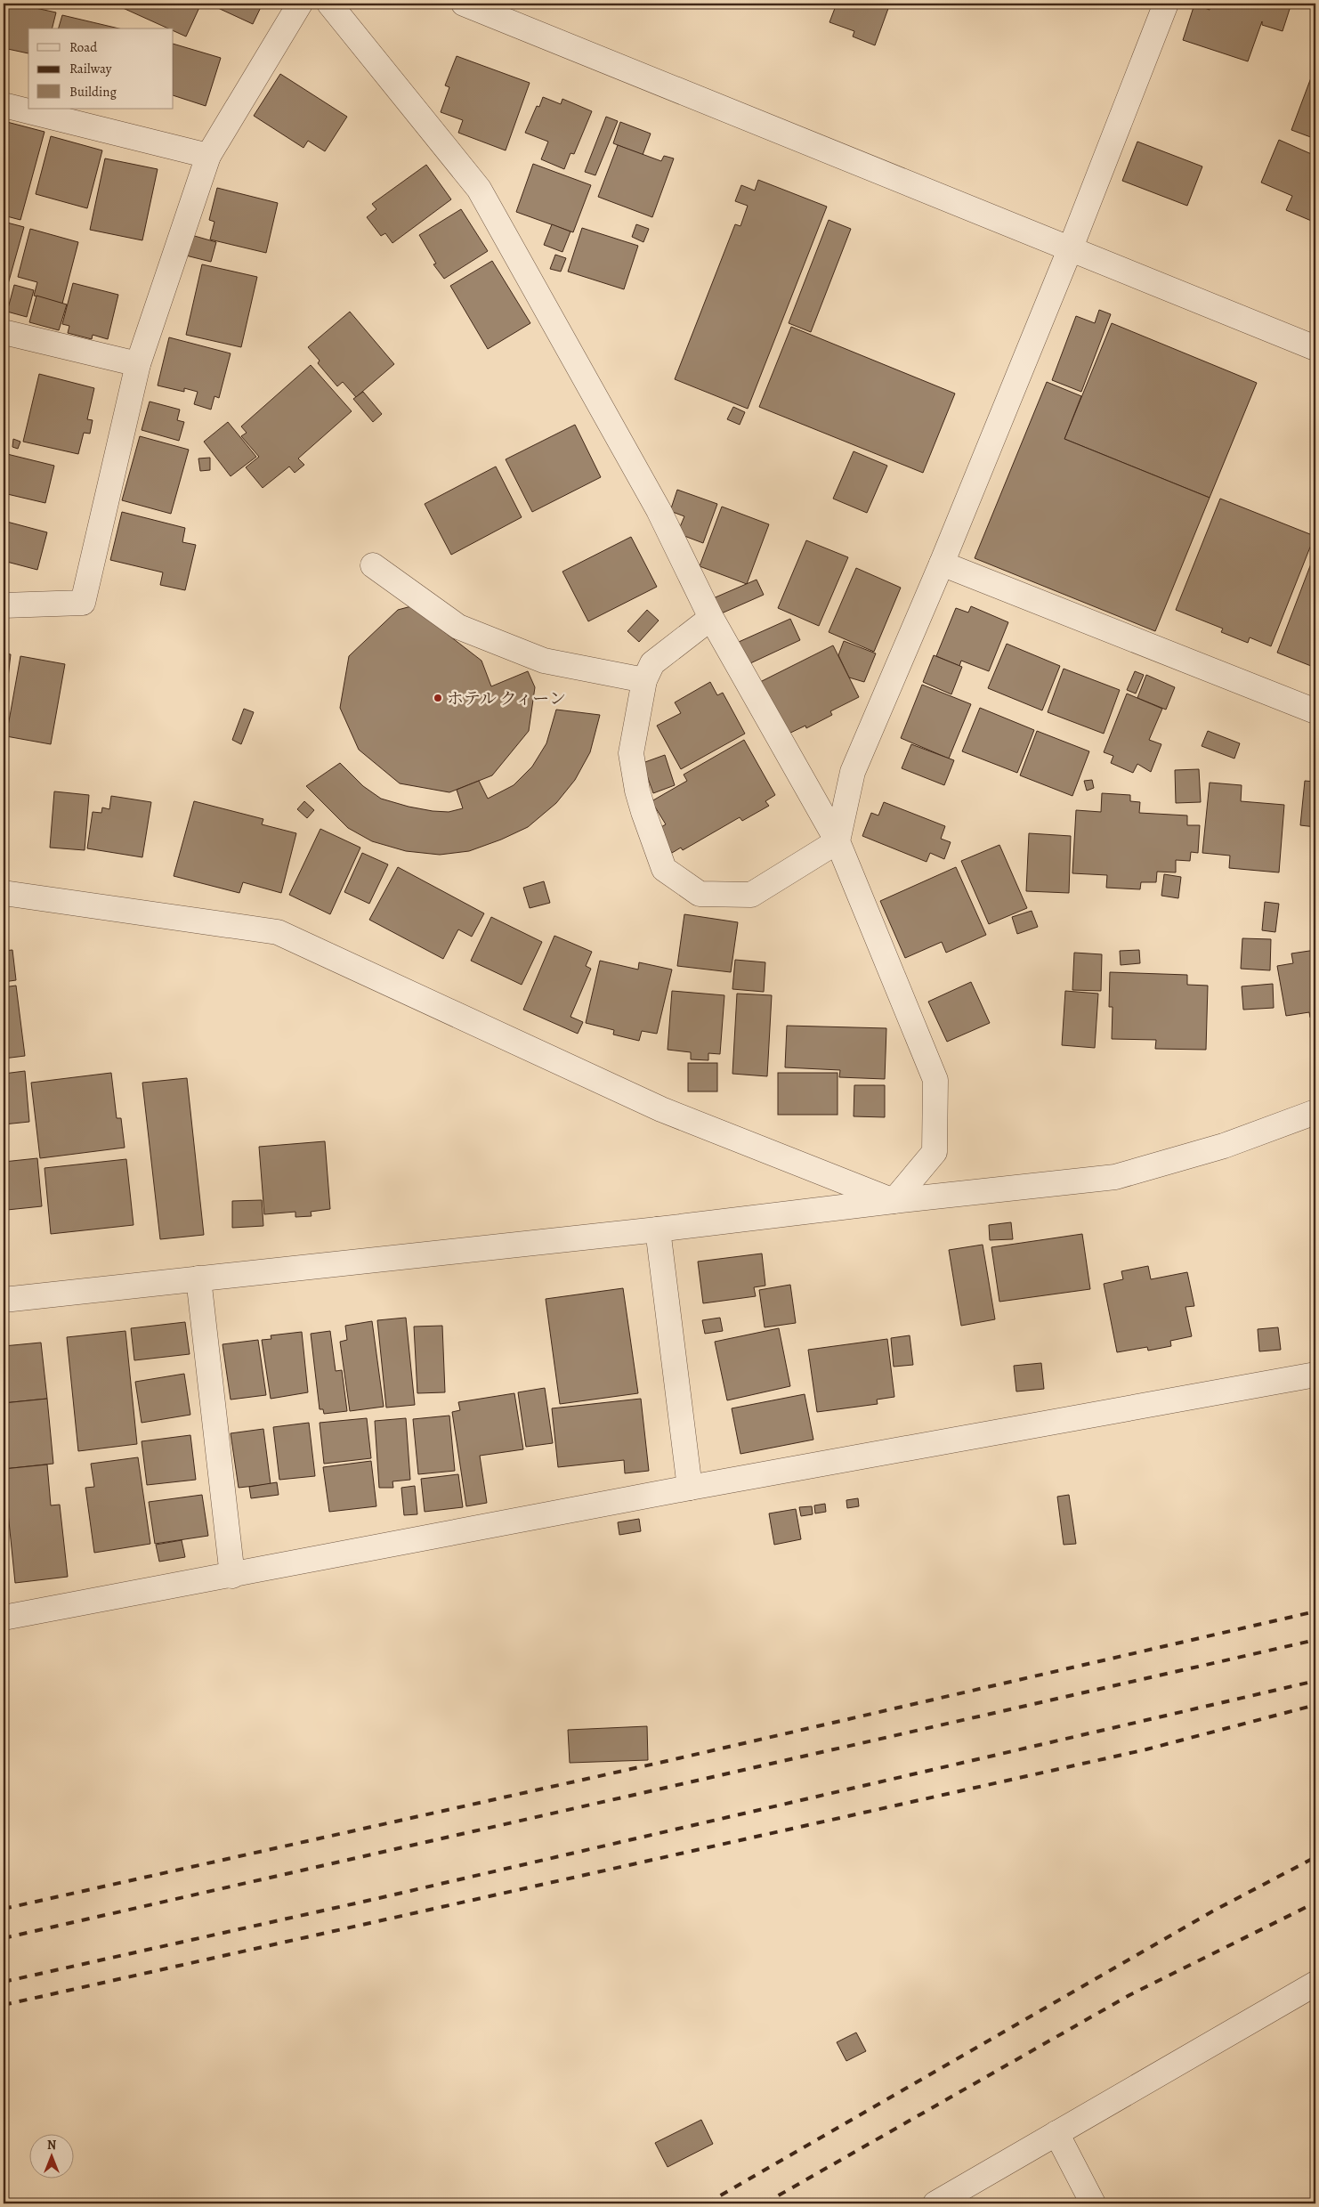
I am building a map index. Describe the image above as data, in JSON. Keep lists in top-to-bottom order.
{
  "places": ["ホテル クィーン"],
  "legend": ["Road", "Railway", "Building"],
  "north": "top"
}
